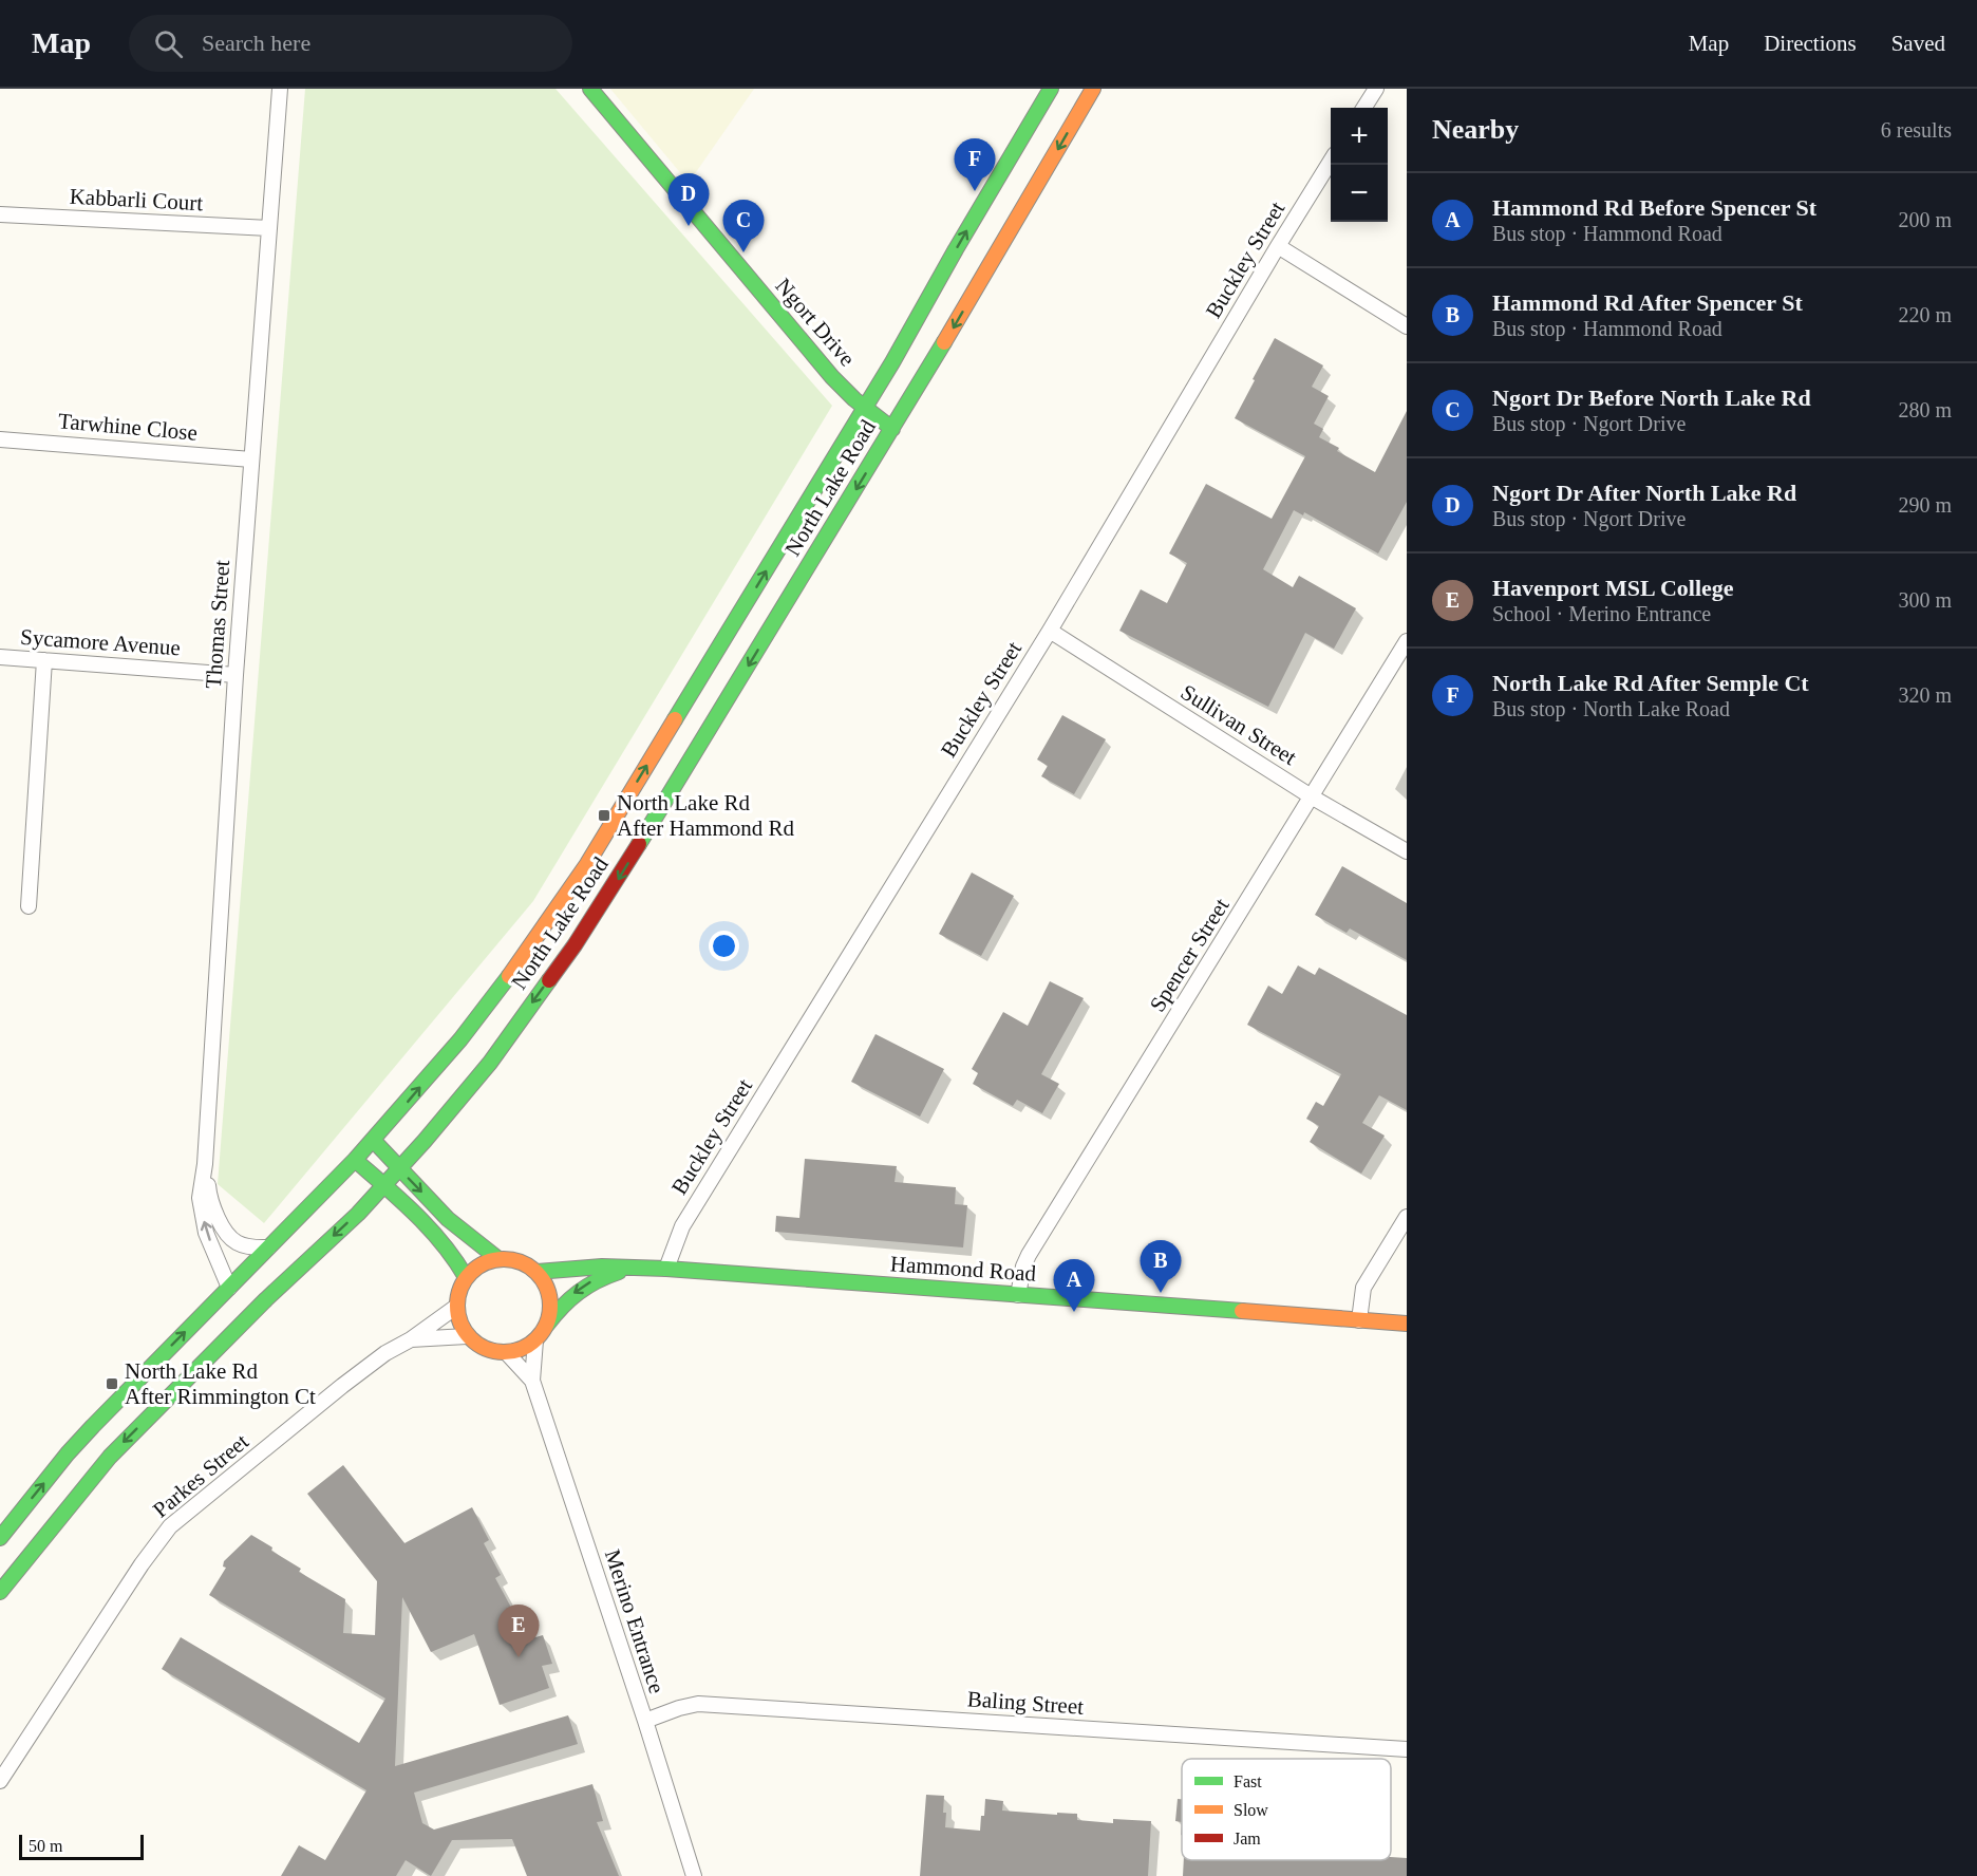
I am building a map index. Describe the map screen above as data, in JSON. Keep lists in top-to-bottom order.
{
  "streets": {
    "main road": ["Ngort Drive", "North Lake Road", "Hammond Road"],
    "street": [
      "Kabbarli Court",
      "Buckley Street",
      "Tarwhine Close",
      "Thomas Street",
      "Sycamore Avenue",
      "Sullivan Street",
      "Spencer Street",
      "Parkes Street",
      "Merino Entrance",
      "Baling Street"
    ]
  },
  "crossings": [
    ["Kabbarli Court", "Thomas Street"],
    ["Buckley Street", "Sullivan Street"],
    ["Buckley Street", "Hammond Road"],
    ["Ngort Drive", "North Lake Road"],
    ["Tarwhine Close", "Thomas Street"],
    ["North Lake Road", "Thomas Street"],
    ["Thomas Street", "Sycamore Avenue"],
    ["Sullivan Street", "Spencer Street"],
    ["Spencer Street", "Hammond Road"],
    ["Hammond Road", "Parkes Street"],
    ["Hammond Road", "Merino Entrance"],
    ["Parkes Street", "Merino Entrance"],
    ["Merino Entrance", "Baling Street"]
  ],
  "places": {
    "transit": ["North Lake Rd After Hammond Rd", "North Lake Rd After Rimmington Ct"]
  },
  "legend": ["Fast", "Slow", "Jam"],
  "scale_bar": "50 m",
  "page": {
    "header": "Map",
    "search": "Search here",
    "nav": ["Map", "Directions", "Saved"],
    "heading": ["Nearby", "6 results"],
    "map_buttons": ["+", "−"],
    "pins": [
      "F",
      "D",
      "C",
      "B",
      "A",
      "E"
    ],
    "list": [
      {
        "mark": "A",
        "name": "Hammond Rd Before Spencer St",
        "note": "Bus stop · Hammond Road",
        "value": "200 m"
      },
      {
        "mark": "B",
        "name": "Hammond Rd After Spencer St",
        "note": "Bus stop · Hammond Road",
        "value": "220 m"
      },
      {
        "mark": "C",
        "name": "Ngort Dr Before North Lake Rd",
        "note": "Bus stop · Ngort Drive",
        "value": "280 m"
      },
      {
        "mark": "D",
        "name": "Ngort Dr After North Lake Rd",
        "note": "Bus stop · Ngort Drive",
        "value": "290 m"
      },
      {
        "mark": "E",
        "name": "Havenport MSL College",
        "note": "School · Merino Entrance",
        "value": "300 m"
      },
      {
        "mark": "F",
        "name": "North Lake Rd After Semple Ct",
        "note": "Bus stop · North Lake Road",
        "value": "320 m"
      }
    ],
    "scale": "50 m"
  }
}
